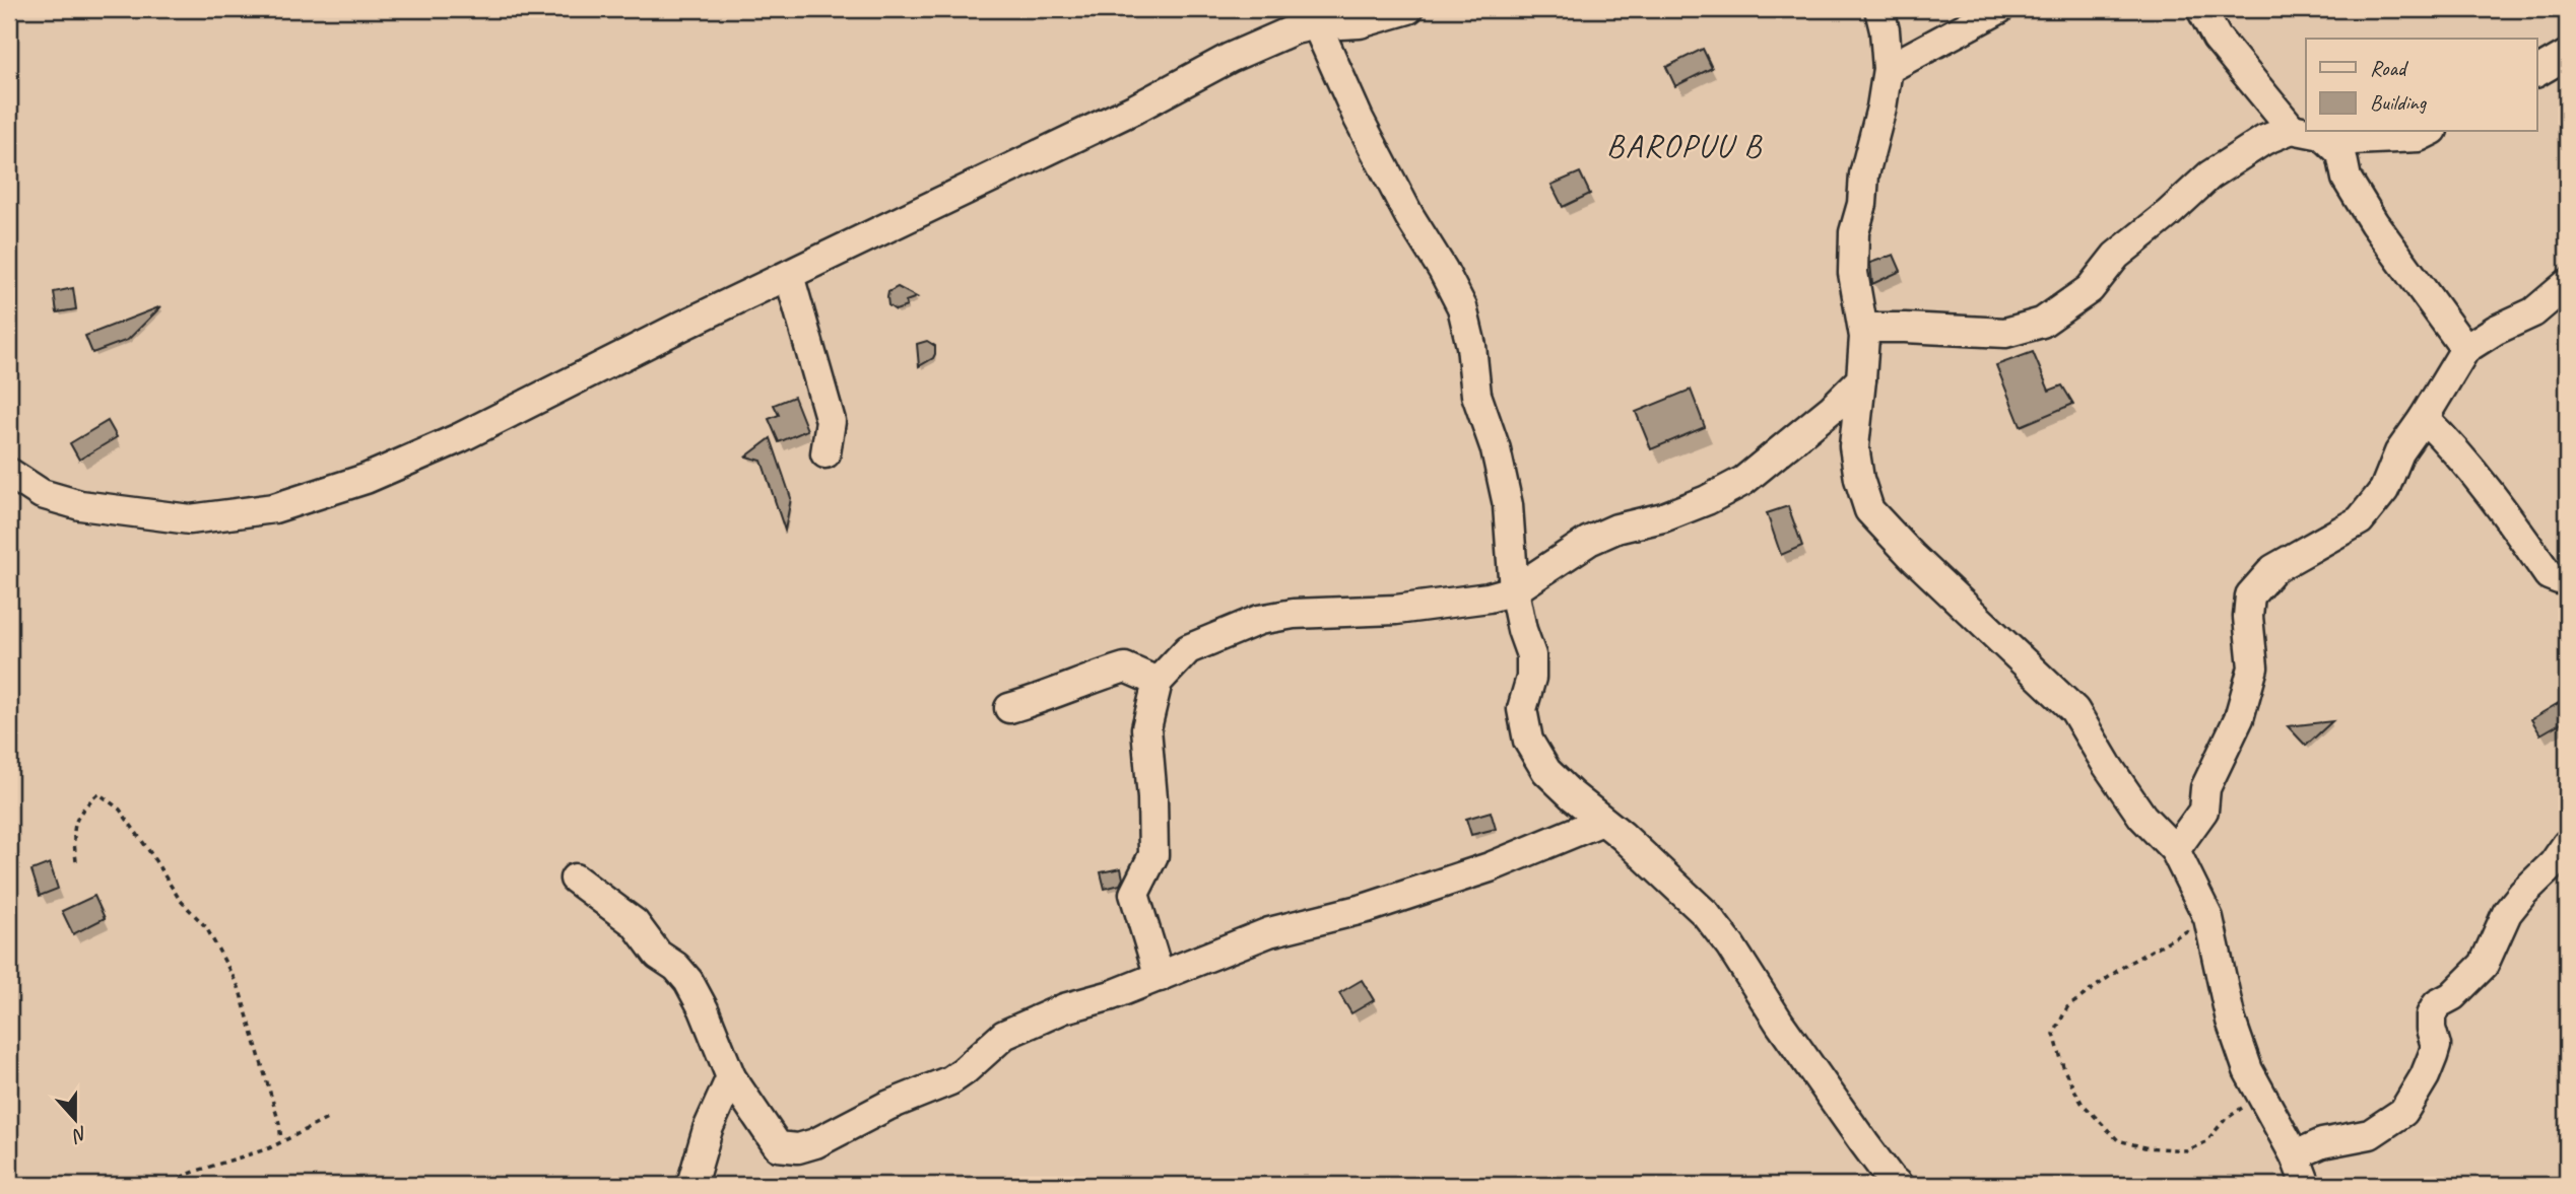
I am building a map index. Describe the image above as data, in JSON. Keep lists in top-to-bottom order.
{
  "districts": ["BAROPUU B"],
  "legend": ["Road", "Building"],
  "north": "bottom"
}
